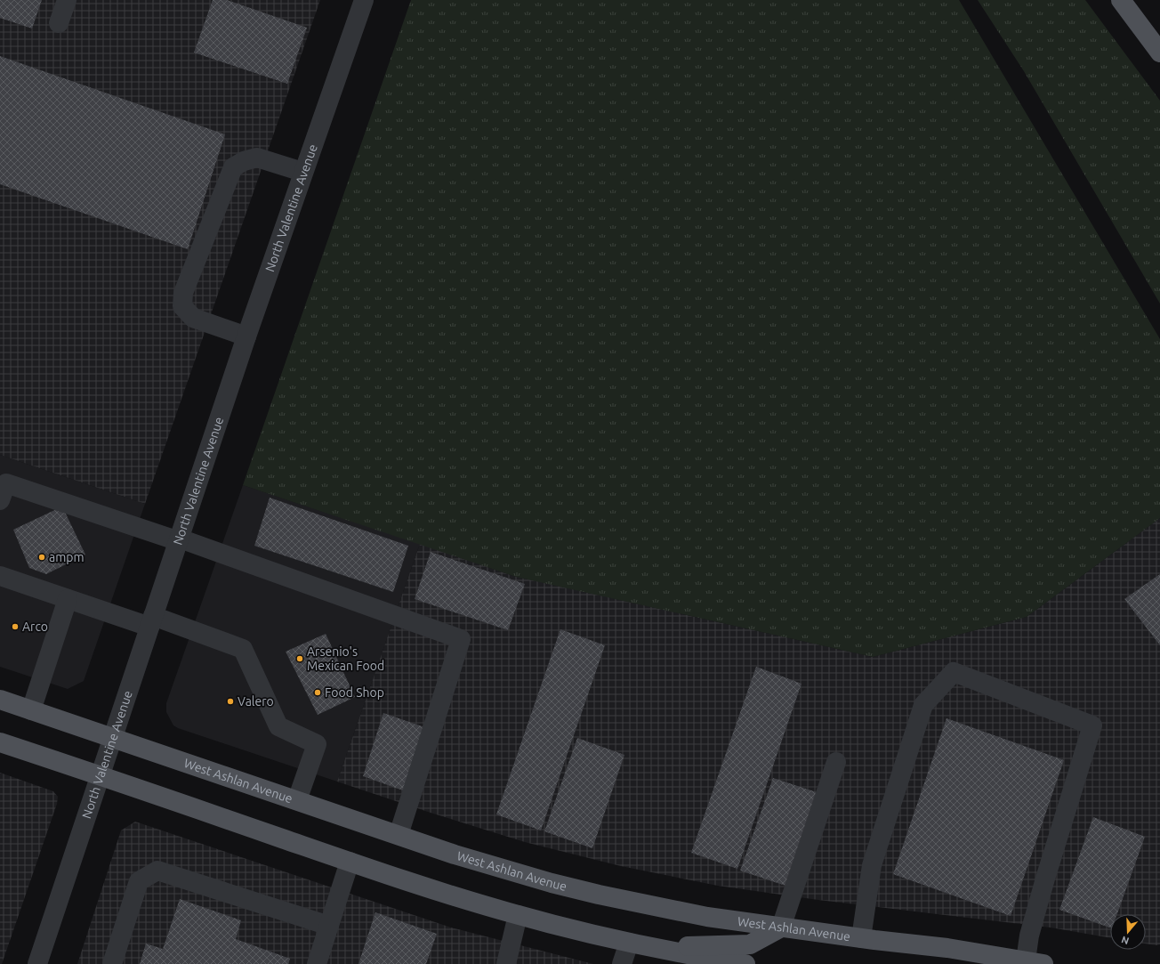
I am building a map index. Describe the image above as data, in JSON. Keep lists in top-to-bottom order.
{
  "streets": {
    "main road": ["West Ashlan Avenue"],
    "street": ["North Valentine Avenue"]
  },
  "crossings": [
    ["North Valentine Avenue", "West Ashlan Avenue"]
  ],
  "places": [
    "ampm",
    "Arco",
    "Arsenio's Mexican Food",
    "Food Shop",
    "Valero"
  ],
  "north": "bottom"
}
